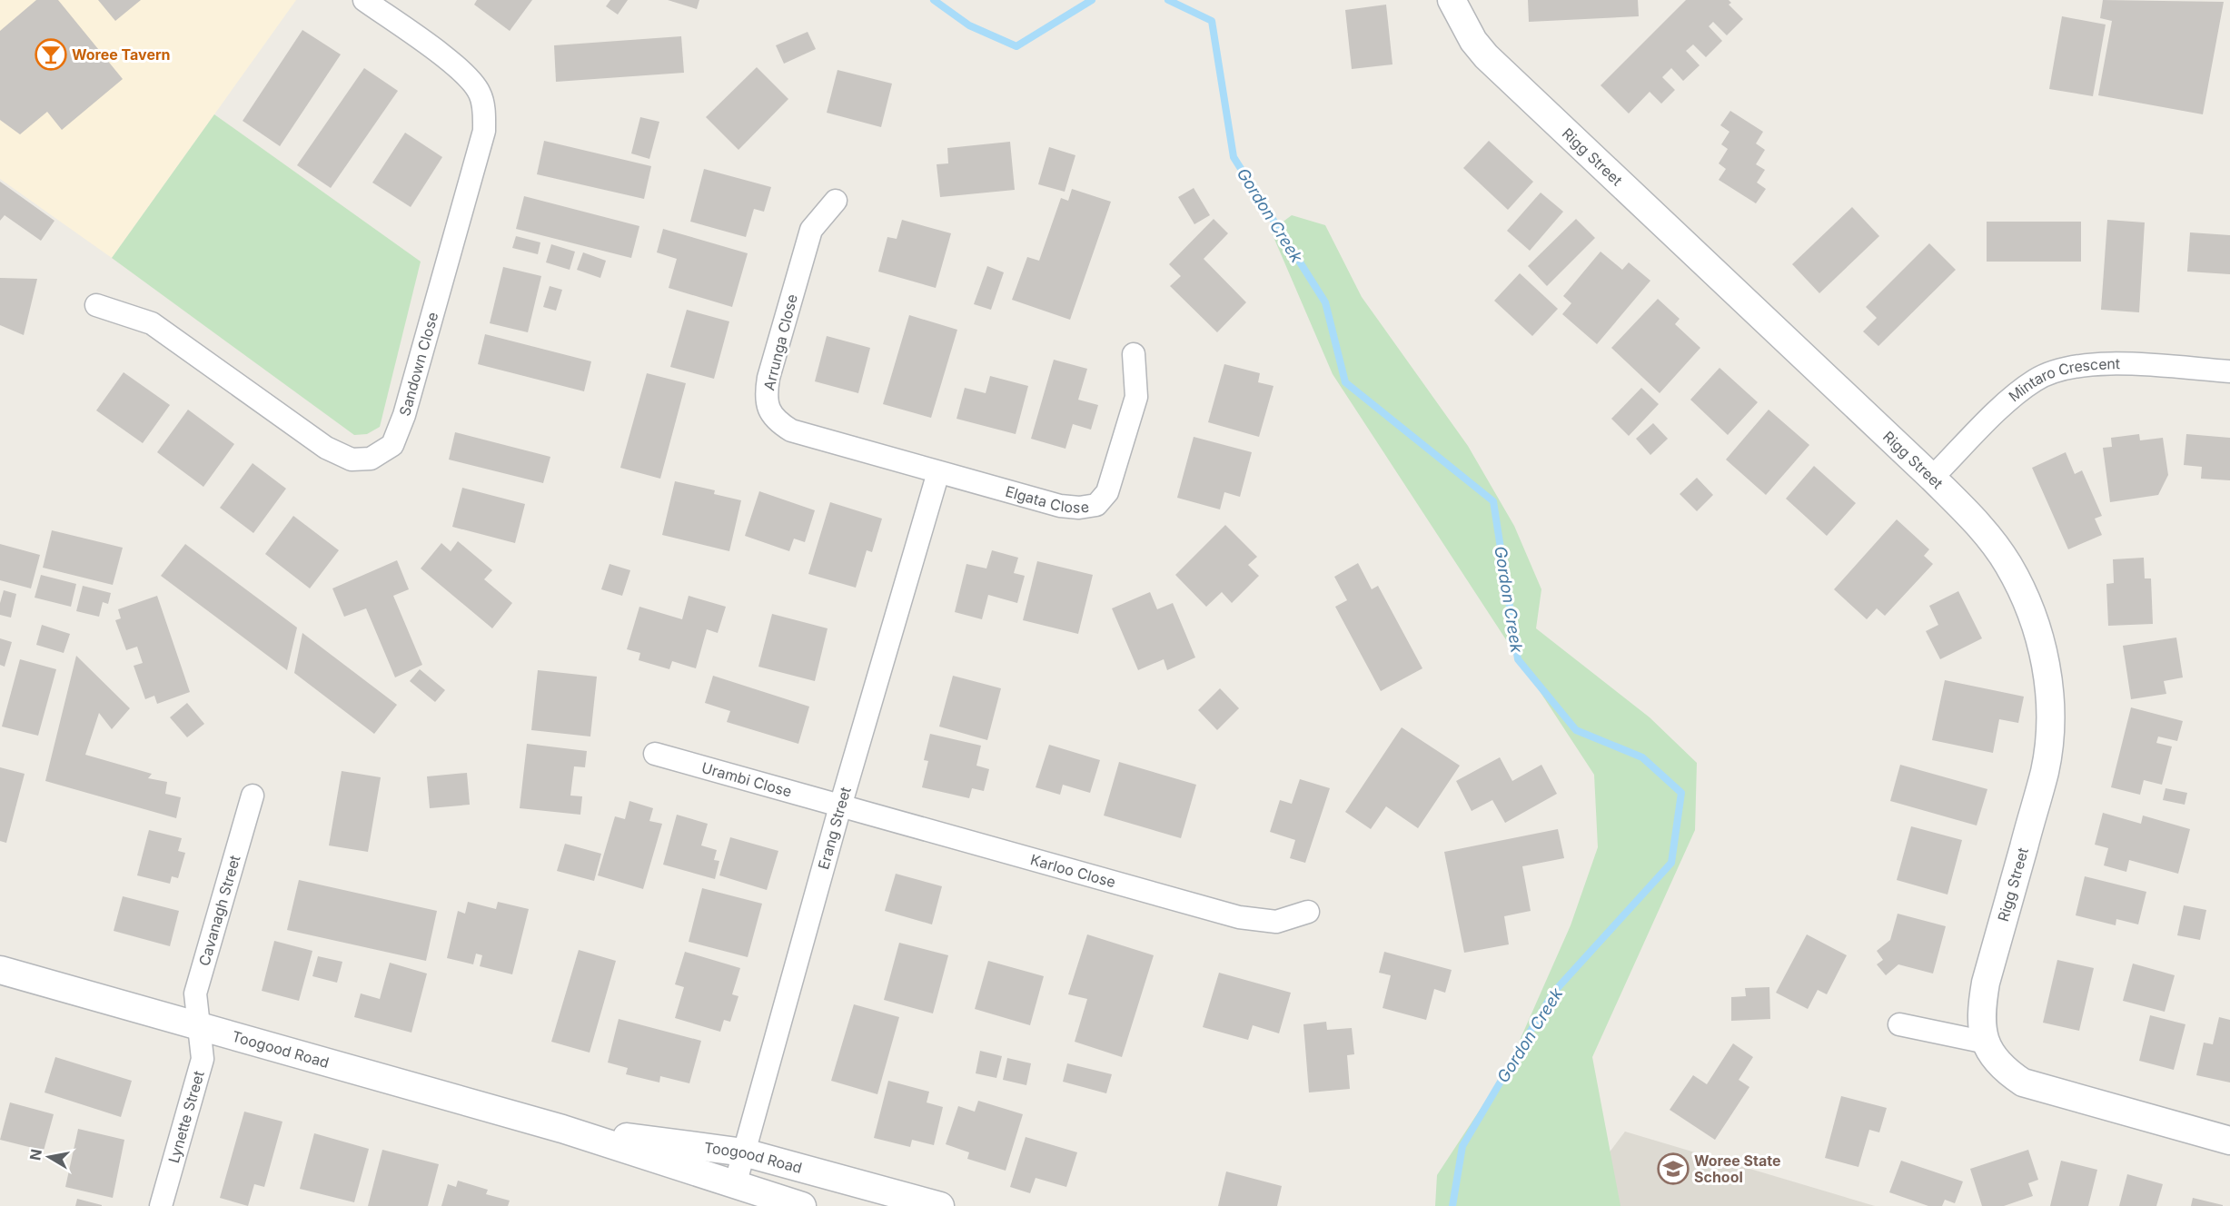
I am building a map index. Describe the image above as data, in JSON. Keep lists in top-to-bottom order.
{
  "streets": {
    "street": [
      "Rigg Street",
      "Arrunga Close",
      "Sandown Close",
      "Mintaro Crescent",
      "Elgata Close",
      "Urambi Close",
      "Erang Street",
      "Karloo Close",
      "Cavanagh Street",
      "Toogood Road",
      "Lynette Street"
    ]
  },
  "crossings": [
    ["Rigg Street", "Mintaro Crescent"],
    ["Arrunga Close", "Elgata Close"],
    ["Arrunga Close", "Erang Street"],
    ["Elgata Close", "Erang Street"],
    ["Urambi Close", "Erang Street"],
    ["Urambi Close", "Karloo Close"],
    ["Erang Street", "Karloo Close"],
    ["Erang Street", "Toogood Road"],
    ["Cavanagh Street", "Toogood Road"],
    ["Cavanagh Street", "Lynette Street"],
    ["Toogood Road", "Lynette Street"]
  ],
  "water": ["Gordon Creek"],
  "places": {
    "bar": ["Woree Tavern"],
    "school or university": ["Woree State School"]
  },
  "north": "left"
}
